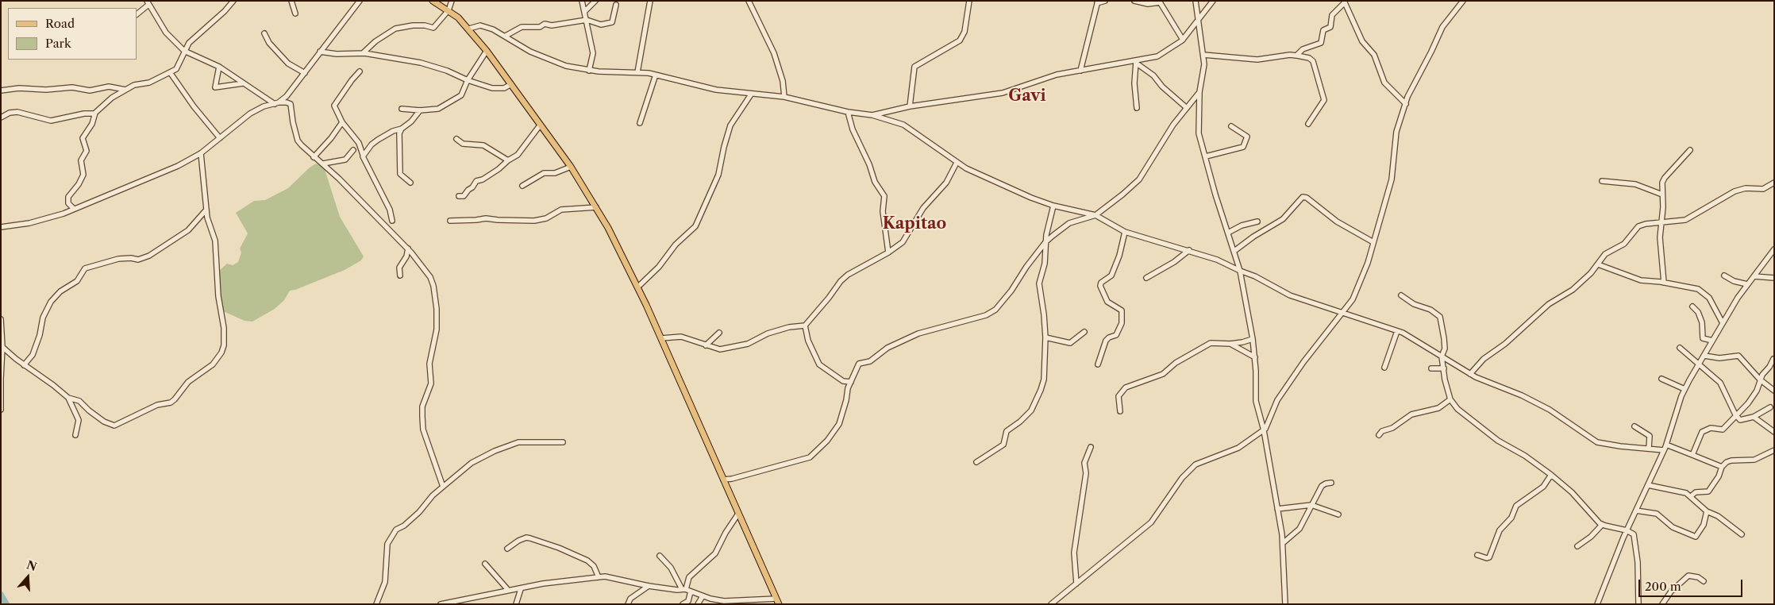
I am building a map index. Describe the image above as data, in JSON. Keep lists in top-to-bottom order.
{
  "districts": ["Gavi", "Kapitao"],
  "legend": ["Road", "Park"],
  "scale_bar": "200 m",
  "north": "top"
}
